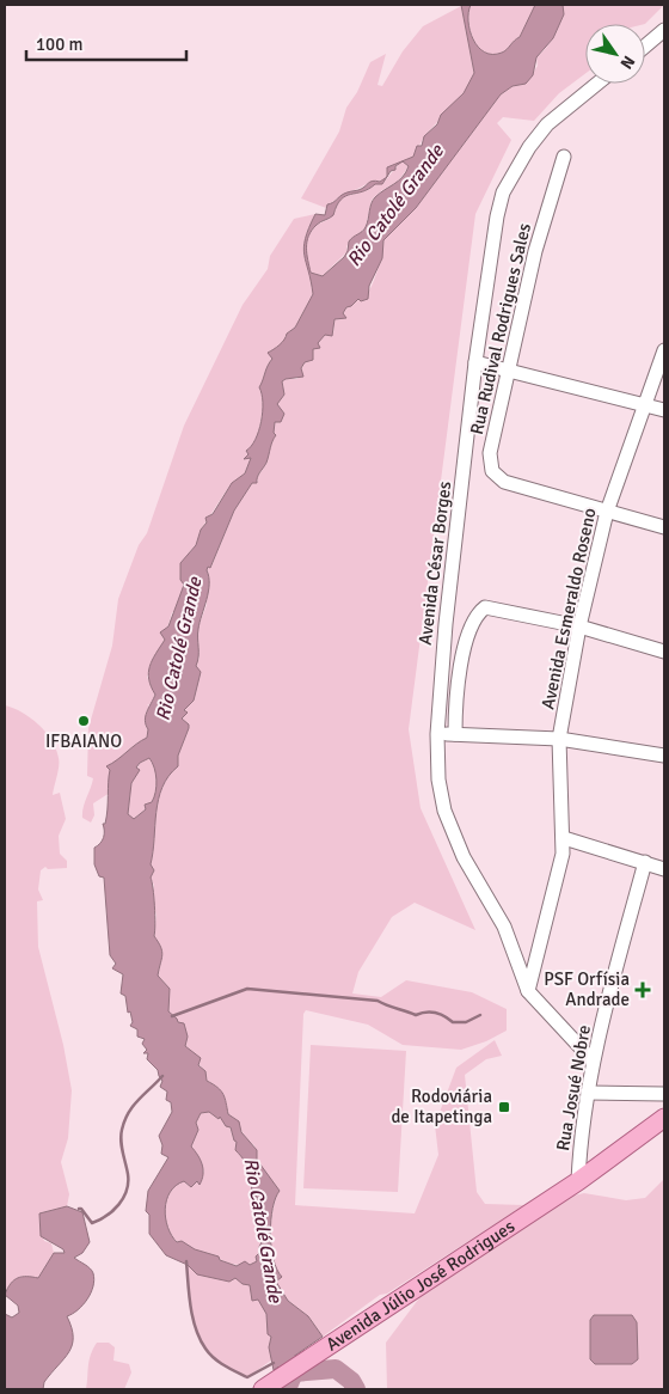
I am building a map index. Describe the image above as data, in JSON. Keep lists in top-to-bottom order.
{
  "streets": {
    "main road": ["Avenida Júlio José Rodrigues"],
    "street": [
      "Rua Rudival Rodrigues Sales",
      "Avenida César Borges",
      "Avenida Esmeraldo Roseno",
      "Rua Josué Nobre"
    ]
  },
  "crossings": [
    ["Rua Rudival Rodrigues Sales", "Avenida Esmeraldo Roseno"],
    ["Avenida César Borges", "Avenida Esmeraldo Roseno"],
    ["Avenida César Borges", "Rua Josué Nobre"],
    ["Rua Josué Nobre", "Avenida Júlio José Rodrigues"]
  ],
  "water": ["Rio Catolé Grande"],
  "places": {
    "other": ["IFBAIANO"],
    "health": ["PSF Orfísia Andrade"],
    "transit": ["Rodoviária de Itapetinga"]
  },
  "scale_bar": "100 m",
  "north": "bottom right"
}
